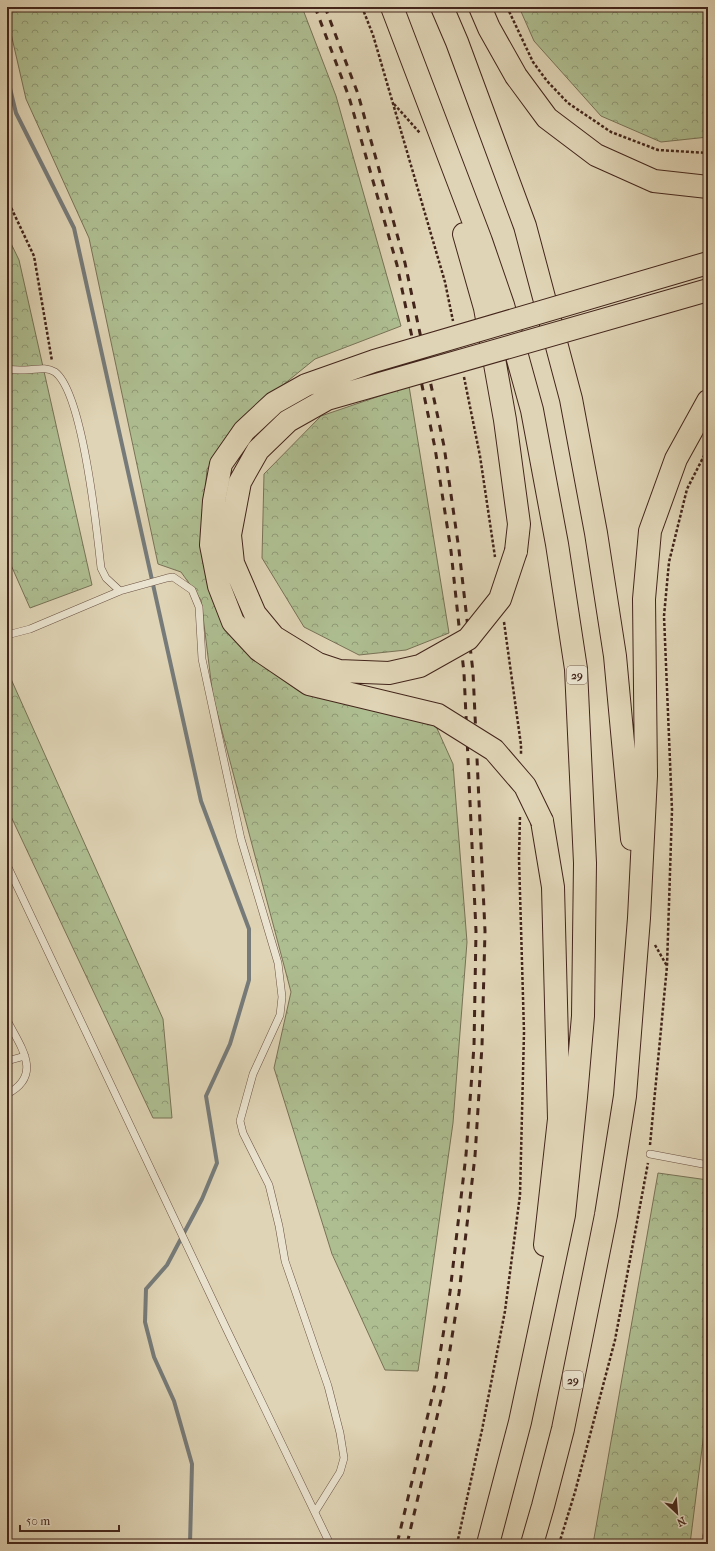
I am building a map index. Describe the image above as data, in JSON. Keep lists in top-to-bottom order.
{
  "streets": {
    "highway": ["29"]
  },
  "scale_bar": "50 m",
  "north": "bottom right"
}
